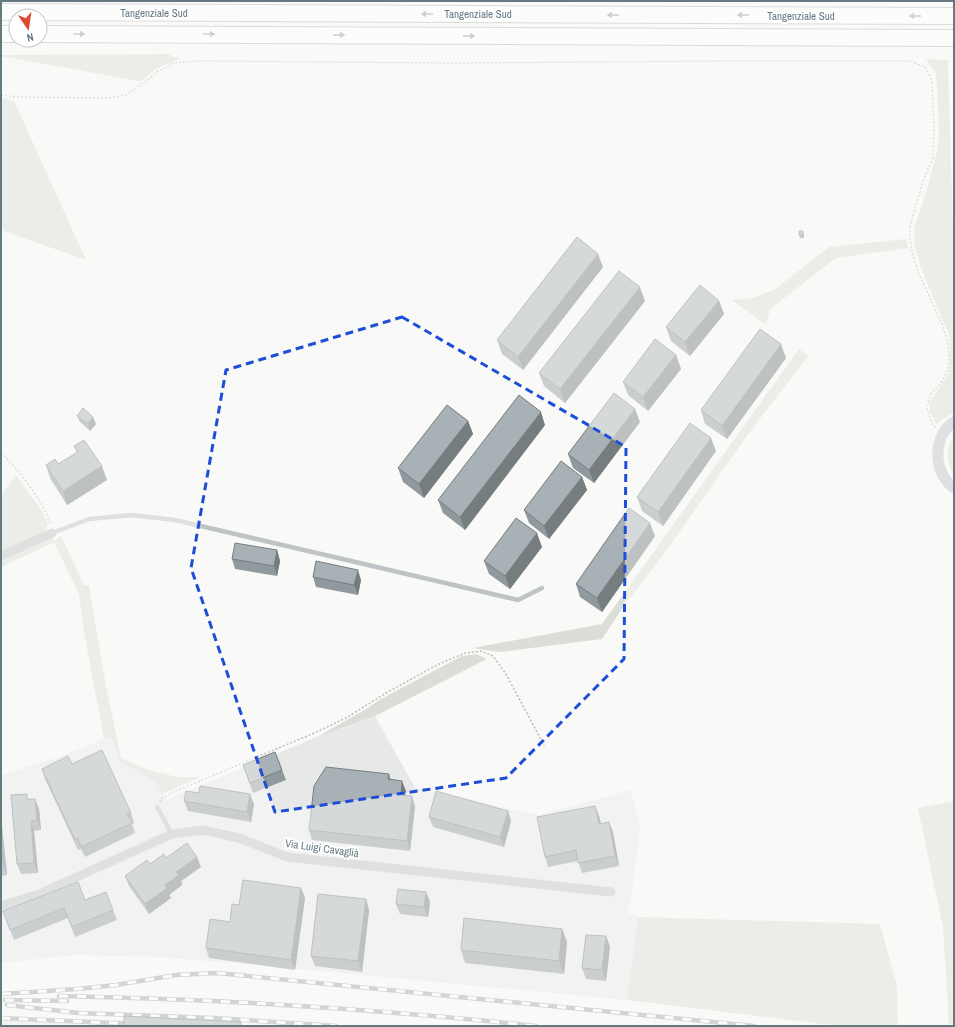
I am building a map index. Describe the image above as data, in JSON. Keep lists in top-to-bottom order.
{
  "streets": {
    "highway": ["Tangenziale Sud"],
    "street": ["Via Luigi Cavaglià"]
  },
  "north": "bottom"
}
